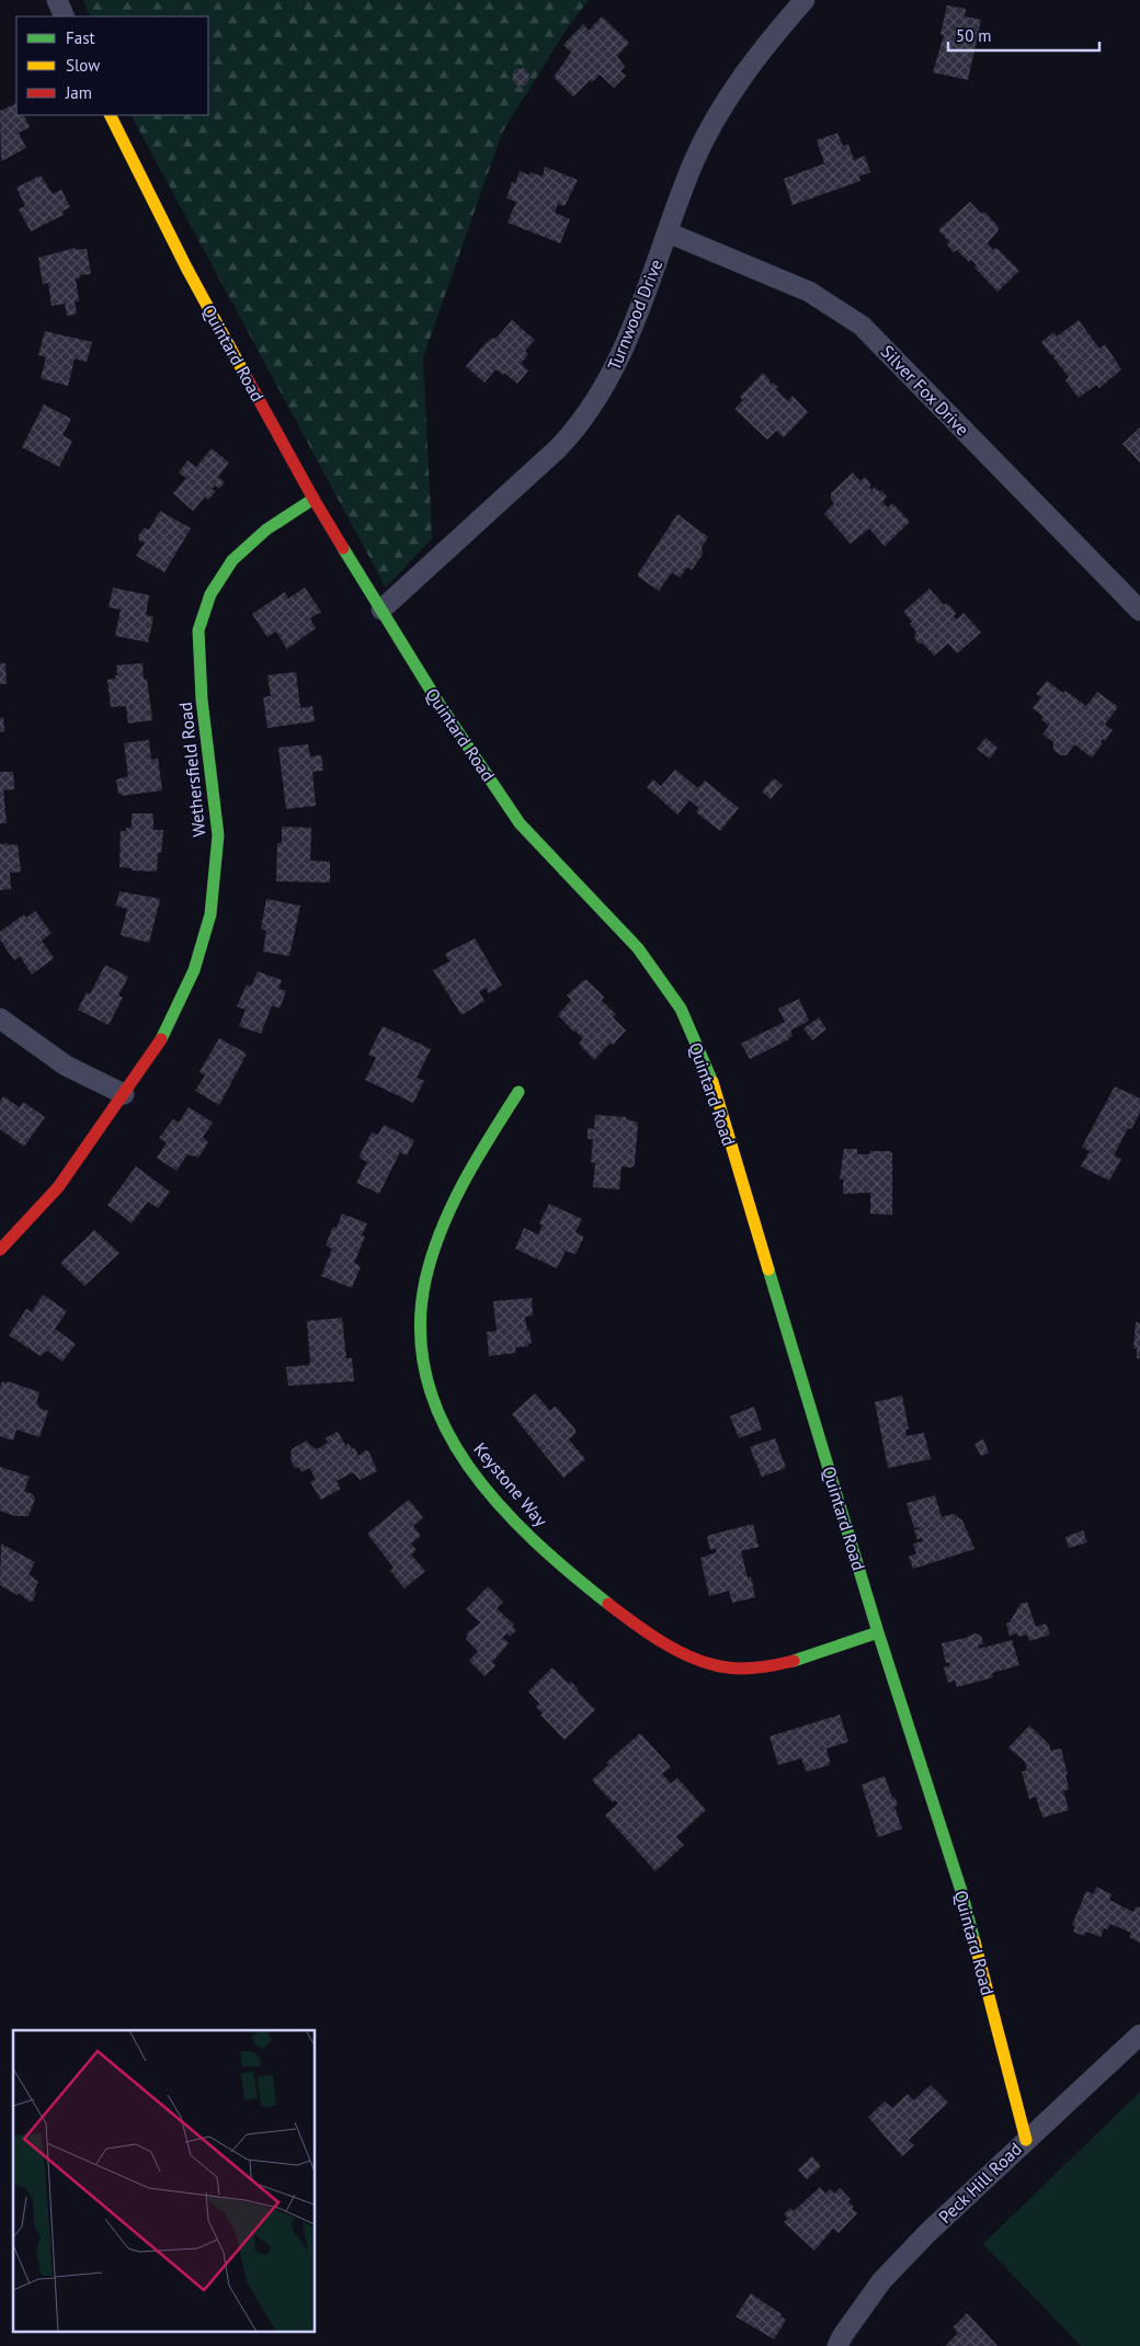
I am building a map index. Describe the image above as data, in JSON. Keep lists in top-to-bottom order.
{
  "streets": {
    "street": [
      "Turnwood Drive",
      "Quintard Road",
      "Silver Fox Drive",
      "Wethersfield Road",
      "Keystone Way",
      "Peck Hill Road"
    ]
  },
  "crossings": [
    ["Turnwood Drive", "Quintard Road"],
    ["Turnwood Drive", "Silver Fox Drive"],
    ["Quintard Road", "Wethersfield Road"],
    ["Quintard Road", "Keystone Way"],
    ["Quintard Road", "Peck Hill Road"]
  ],
  "legend": ["Fast", "Slow", "Jam"],
  "scale_bar": "50 m"
}
